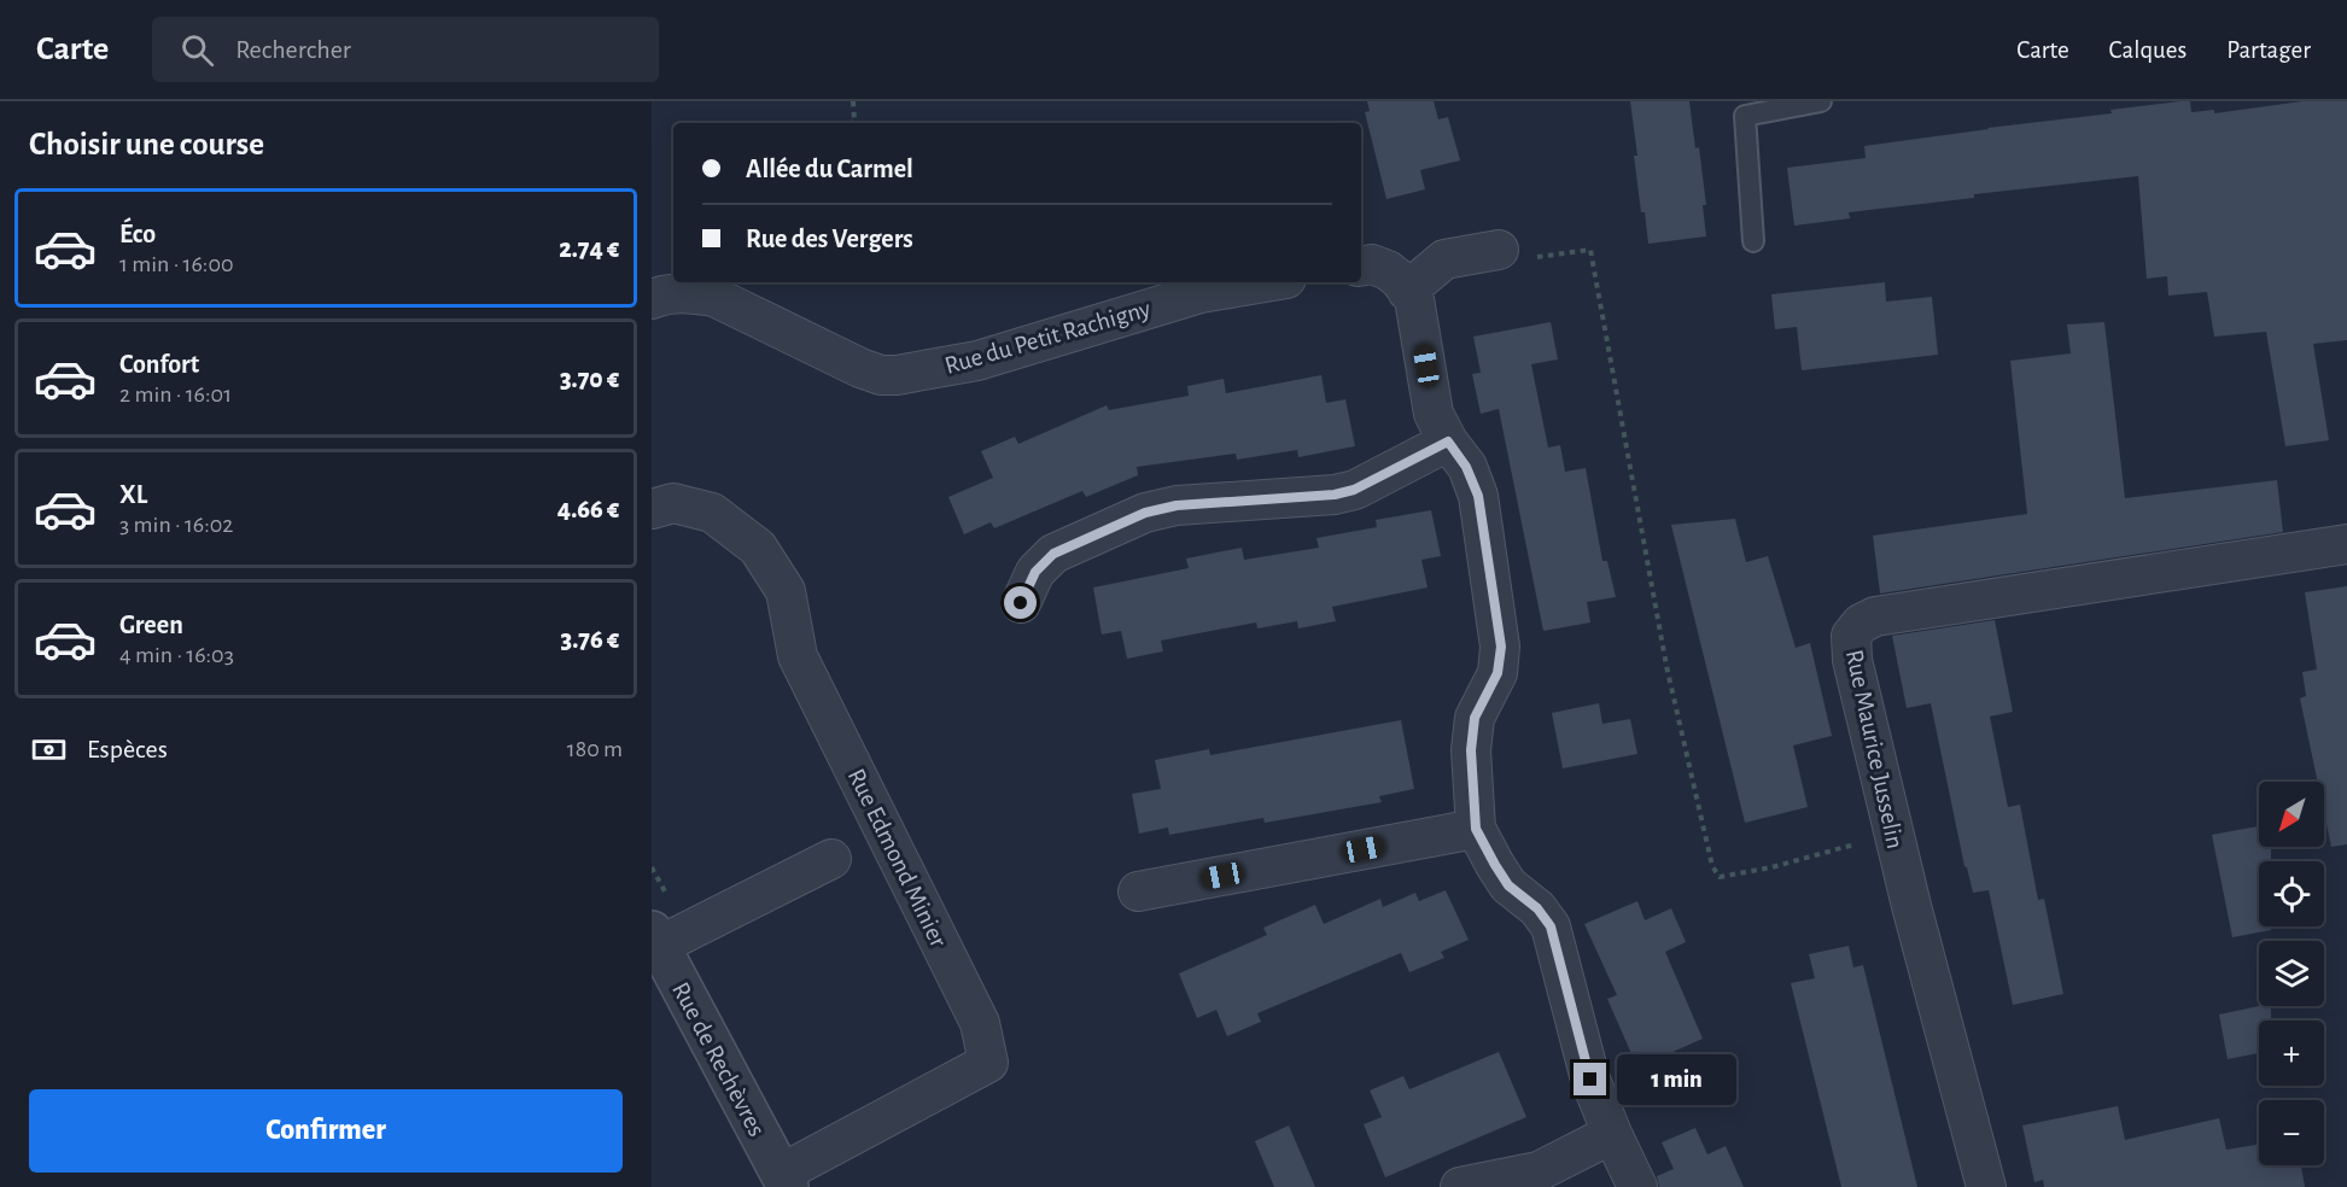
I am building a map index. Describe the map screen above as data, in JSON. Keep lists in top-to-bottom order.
{
  "streets": {
    "street": [
      "Rue du Petit Rachigny",
      "Rue Maurice Jusselin",
      "Rue Edmond Minier",
      "Rue de Rechèvres"
    ]
  },
  "crossings": [
    ["Rue Edmond Minier", "Rue de Rechèvres"]
  ],
  "north": "bottom left",
  "page": {
    "header": "Carte",
    "search": "Rechercher",
    "nav": ["Carte", "Calques", "Partager"],
    "heading": "Choisir une course",
    "banner": ["Allée du Carmel", "Rue des Vergers"],
    "list": [
      {
        "name": "Éco",
        "note": "1 min · 16:00",
        "value": "2.74 €"
      },
      {
        "name": "Confort",
        "note": "2 min · 16:01",
        "value": "3.70 €"
      },
      {
        "name": "XL",
        "note": "3 min · 16:02",
        "value": "4.66 €"
      },
      {
        "name": "Green",
        "note": "4 min · 16:03",
        "value": "3.76 €"
      }
    ],
    "pay": ["Espèces", "180 m"],
    "map_buttons": ["+", "−"],
    "bubble": "1 min",
    "buttons": "Confirmer"
  }
}
